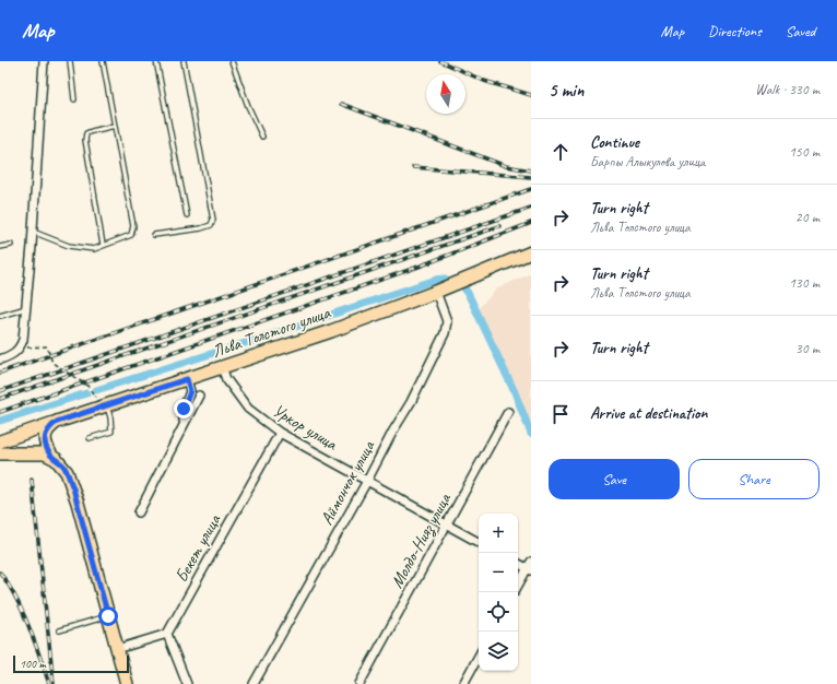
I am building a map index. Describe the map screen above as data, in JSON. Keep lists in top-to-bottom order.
{
  "streets": {
    "main road": ["Льва Толстого улица"],
    "street": [
      "Уркор улица",
      "Аймончок улица",
      "Молдо-Нияз улица",
      "Бекет улица"
    ]
  },
  "crossings": [
    ["Льва Толстого улица", "Уркор улица"],
    ["Льва Толстого улица", "Аймончок улица"],
    ["Уркор улица", "Аймончок улица"],
    ["Уркор улица", "Молдо-Нияз улица"],
    ["Уркор улица", "Бекет улица"]
  ],
  "scale_bar": "100 m",
  "north": "top",
  "page": {
    "header": "Map",
    "nav": ["Map", "Directions", "Saved"],
    "heading": ["5 min", "Walk · 330 m"],
    "list": [
      ["Continue", "Барпы Алыкулова улица", "150 m"],
      ["Turn right", "Льва Толстого улица", "20 m"],
      ["Turn right", "Льва Толстого улица", "130 m"],
      ["Turn right", "30 m"],
      "Arrive at destination"
    ],
    "buttons": ["Save", "Share"],
    "map_buttons": ["+", "−"],
    "scale": "100 m"
  }
}
